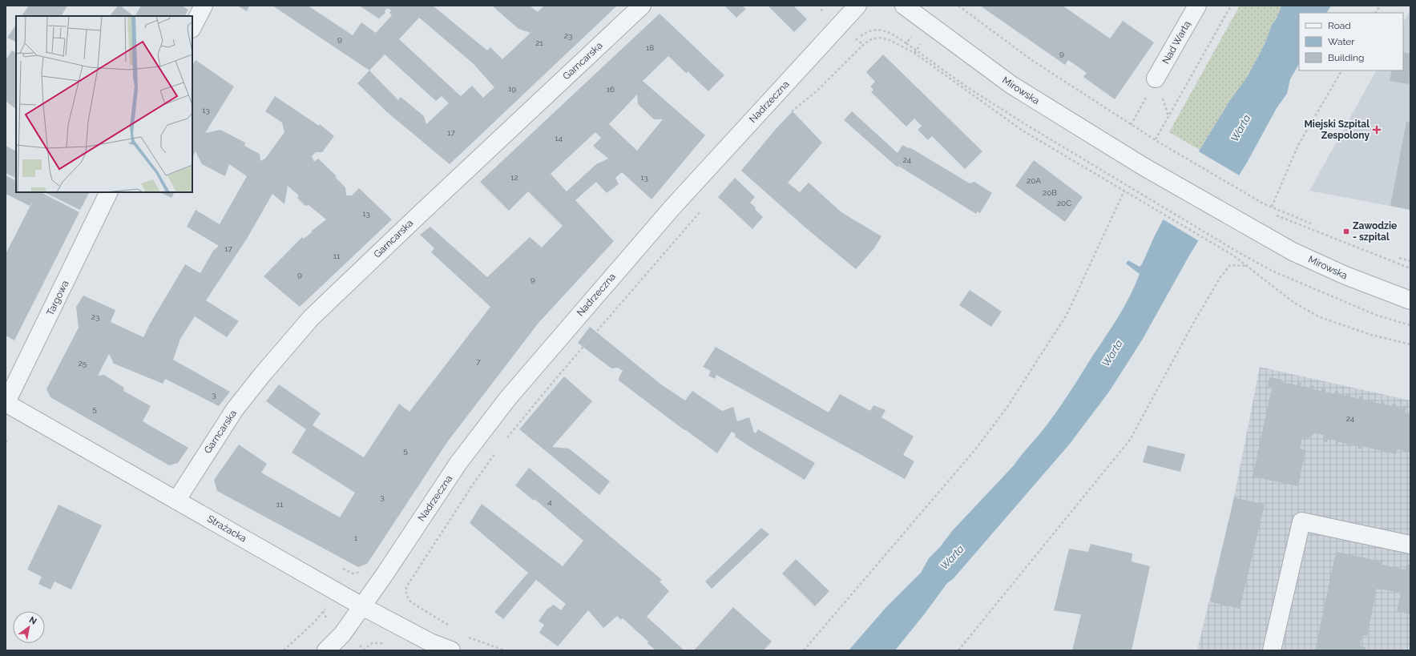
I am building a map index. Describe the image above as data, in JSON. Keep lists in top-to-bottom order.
{
  "streets": {
    "street": [
      "Nad Wartą",
      "Garncarska",
      "Mirowska",
      "Nadrzeczna",
      "Targowa",
      "Strażacka"
    ]
  },
  "crossings": [
    ["Garncarska", "Strażacka"],
    ["Nadrzeczna", "Strażacka"],
    ["Targowa", "Strażacka"]
  ],
  "water": ["Warta"],
  "places": {
    "health": ["Miejski Szpital Zespolony"],
    "transit": ["Zawodzie - szpital"]
  },
  "house_numbers": [
    "23",
    "9",
    "21",
    "18",
    "9",
    "19",
    "16",
    "13",
    "17",
    "14",
    "24",
    "12",
    "13",
    "20A",
    "20B",
    "20C",
    "13",
    "17",
    "11",
    "9",
    "9",
    "23",
    "7",
    "25",
    "3",
    "5",
    "24",
    "5",
    "3",
    "4",
    "11",
    "1"
  ],
  "legend": ["Road", "Water", "Building"],
  "north": "top right"
}
